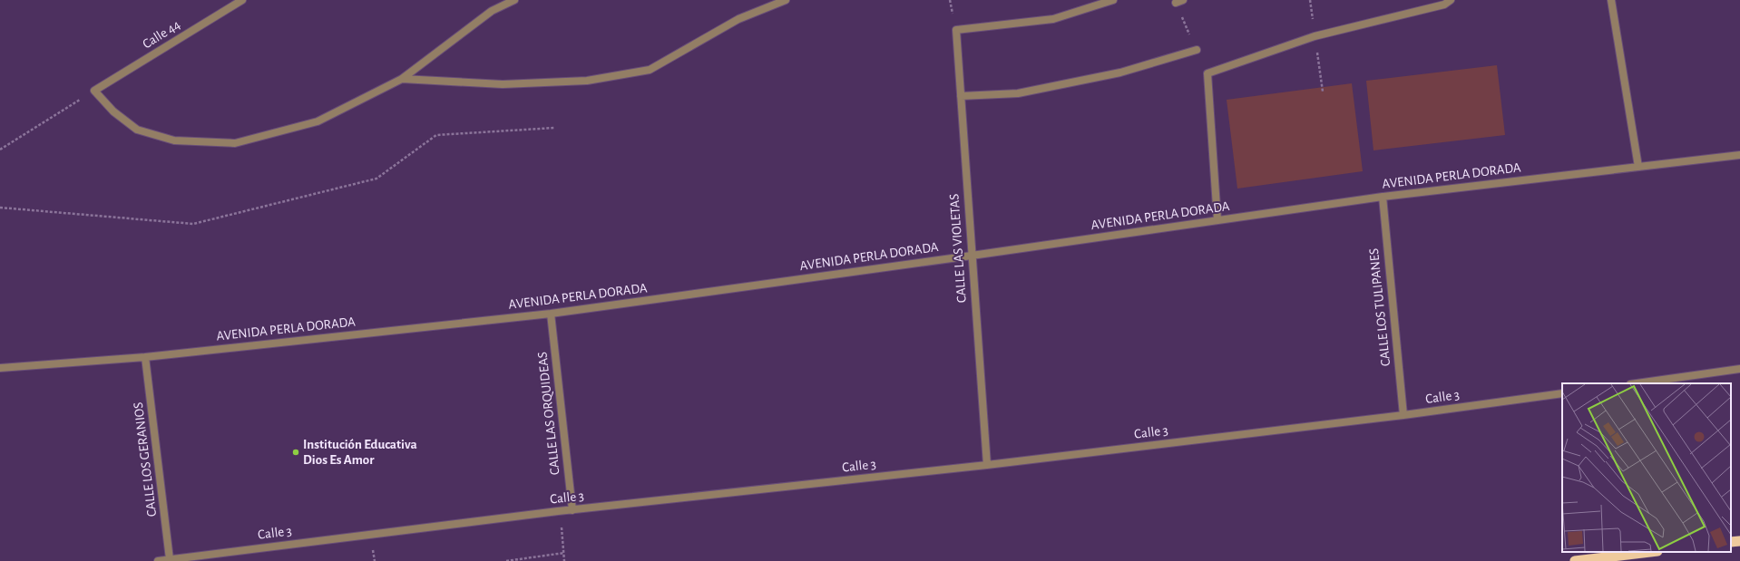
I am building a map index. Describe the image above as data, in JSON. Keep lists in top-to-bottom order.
{
  "streets": {
    "street": [
      "Calle 44",
      "AVENIDA PERLA DORADA",
      "CALLE LAS VIOLETAS",
      "CALLE LOS TULIPANES",
      "Calle 3",
      "CALLE LAS ORQUIDEAS",
      "CALLE LOS GERANIOS"
    ]
  },
  "crossings": [
    ["AVENIDA PERLA DORADA", "CALLE LAS VIOLETAS"],
    ["AVENIDA PERLA DORADA", "CALLE LOS TULIPANES"],
    ["AVENIDA PERLA DORADA", "CALLE LAS ORQUIDEAS"],
    ["AVENIDA PERLA DORADA", "CALLE LOS GERANIOS"],
    ["CALLE LAS VIOLETAS", "Calle 3"],
    ["CALLE LOS TULIPANES", "Calle 3"],
    ["Calle 3", "CALLE LAS ORQUIDEAS"],
    ["Calle 3", "CALLE LOS GERANIOS"]
  ],
  "places": ["Institución Educativa Dios Es Amor"]
}
